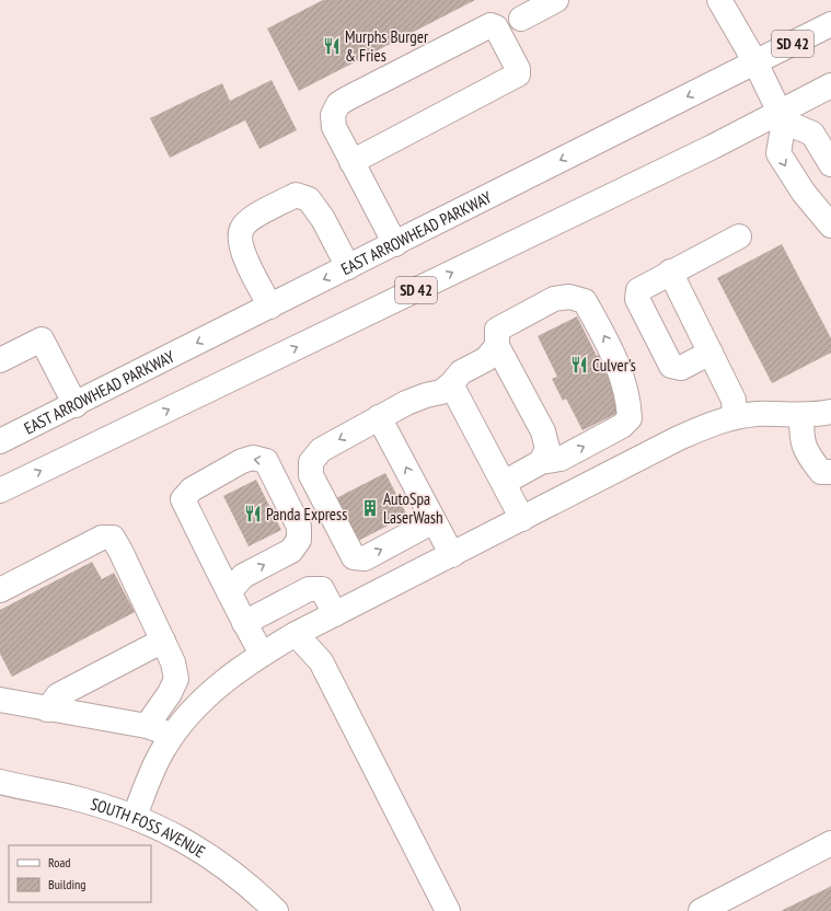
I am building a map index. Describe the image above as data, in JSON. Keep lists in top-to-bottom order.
{
  "streets": {
    "main road": ["SD 42", "EAST ARROWHEAD PARKWAY", "SOUTH FOSS AVENUE"]
  },
  "places": {
    "restaurant": ["Murphs Burger & Fries", "Culver's", "Panda Express"],
    "building": ["AutoSpa LaserWash"]
  },
  "legend": ["Road", "Building"]
}
